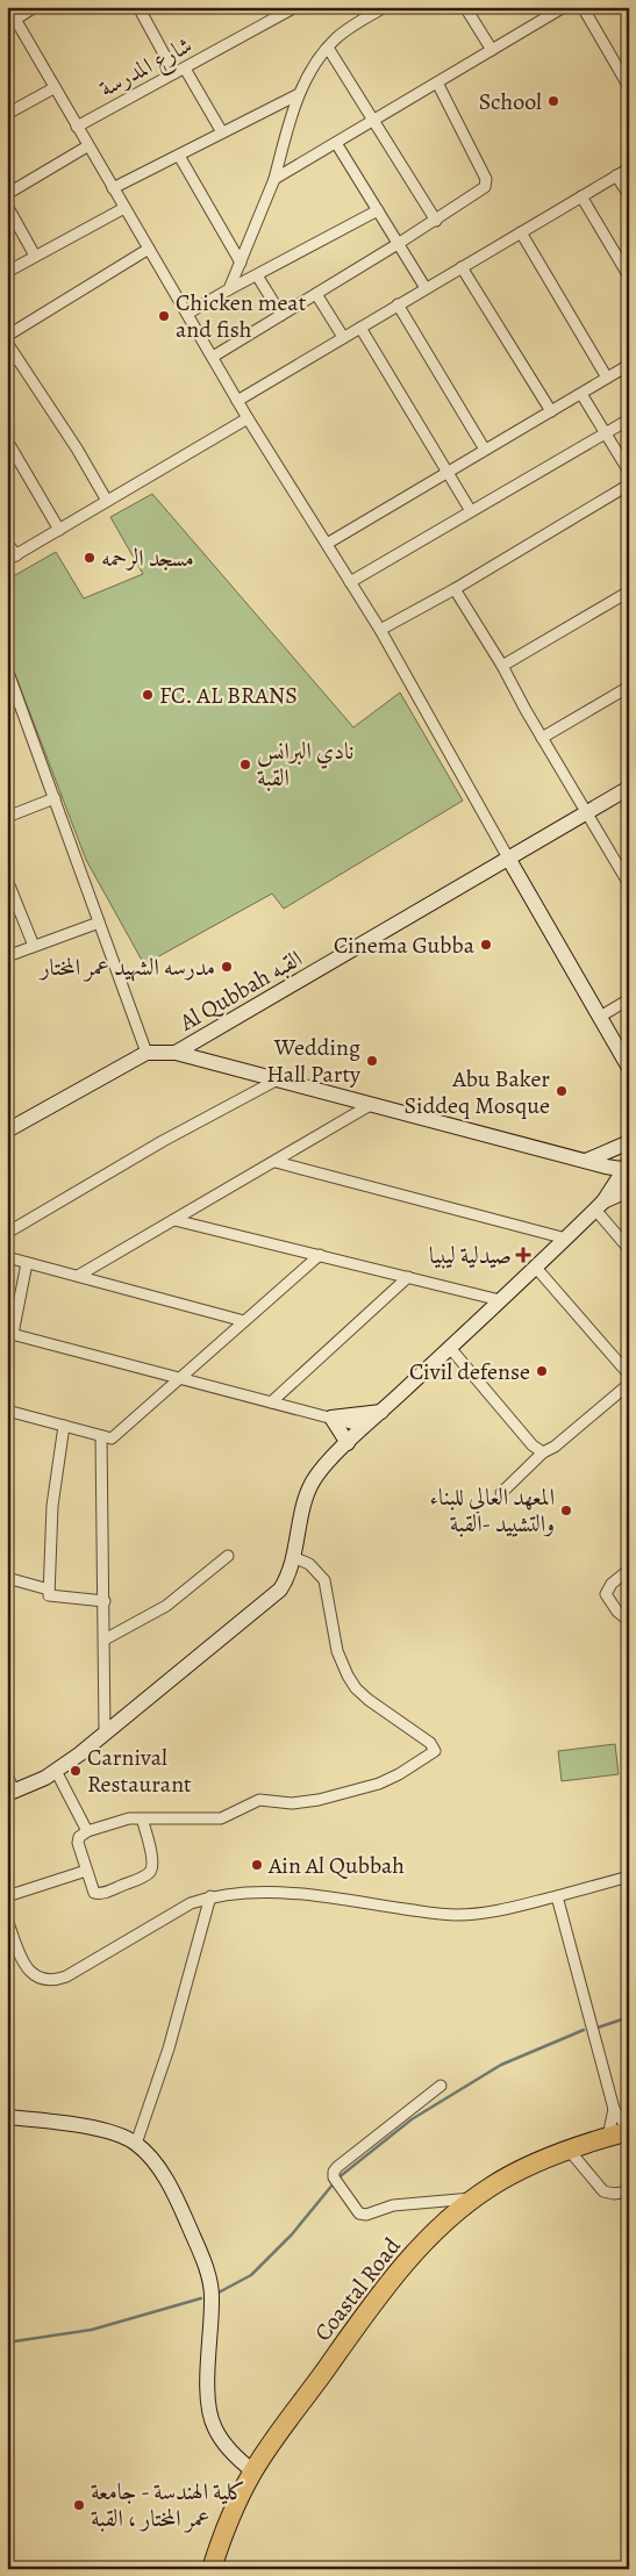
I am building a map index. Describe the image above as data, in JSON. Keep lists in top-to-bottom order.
{
  "streets": {
    "highway": ["Coastal Road"],
    "street": ["شارع المدرسة", "Al Qubbah القبه"]
  },
  "places": {
    "other": [
      "School",
      "Chicken meat and fish",
      "مسجد الرحمه",
      "FC. AL BRANS",
      "نادي البرانس القبة",
      "Cinema Gubba",
      "مدرسه الشهيد عمر المختار",
      "Wedding Hall Party",
      "Abu Baker Siddeq Mosque",
      "Civil defense",
      "المعهد العالي للبناء والتشييد -القبة",
      "Carnival Restaurant",
      "Ain Al Qubbah",
      "كلية الهندسة - جامعة عمر المختار ، القبة"
    ],
    "health": ["صيدلية ليبيا"]
  }
}
